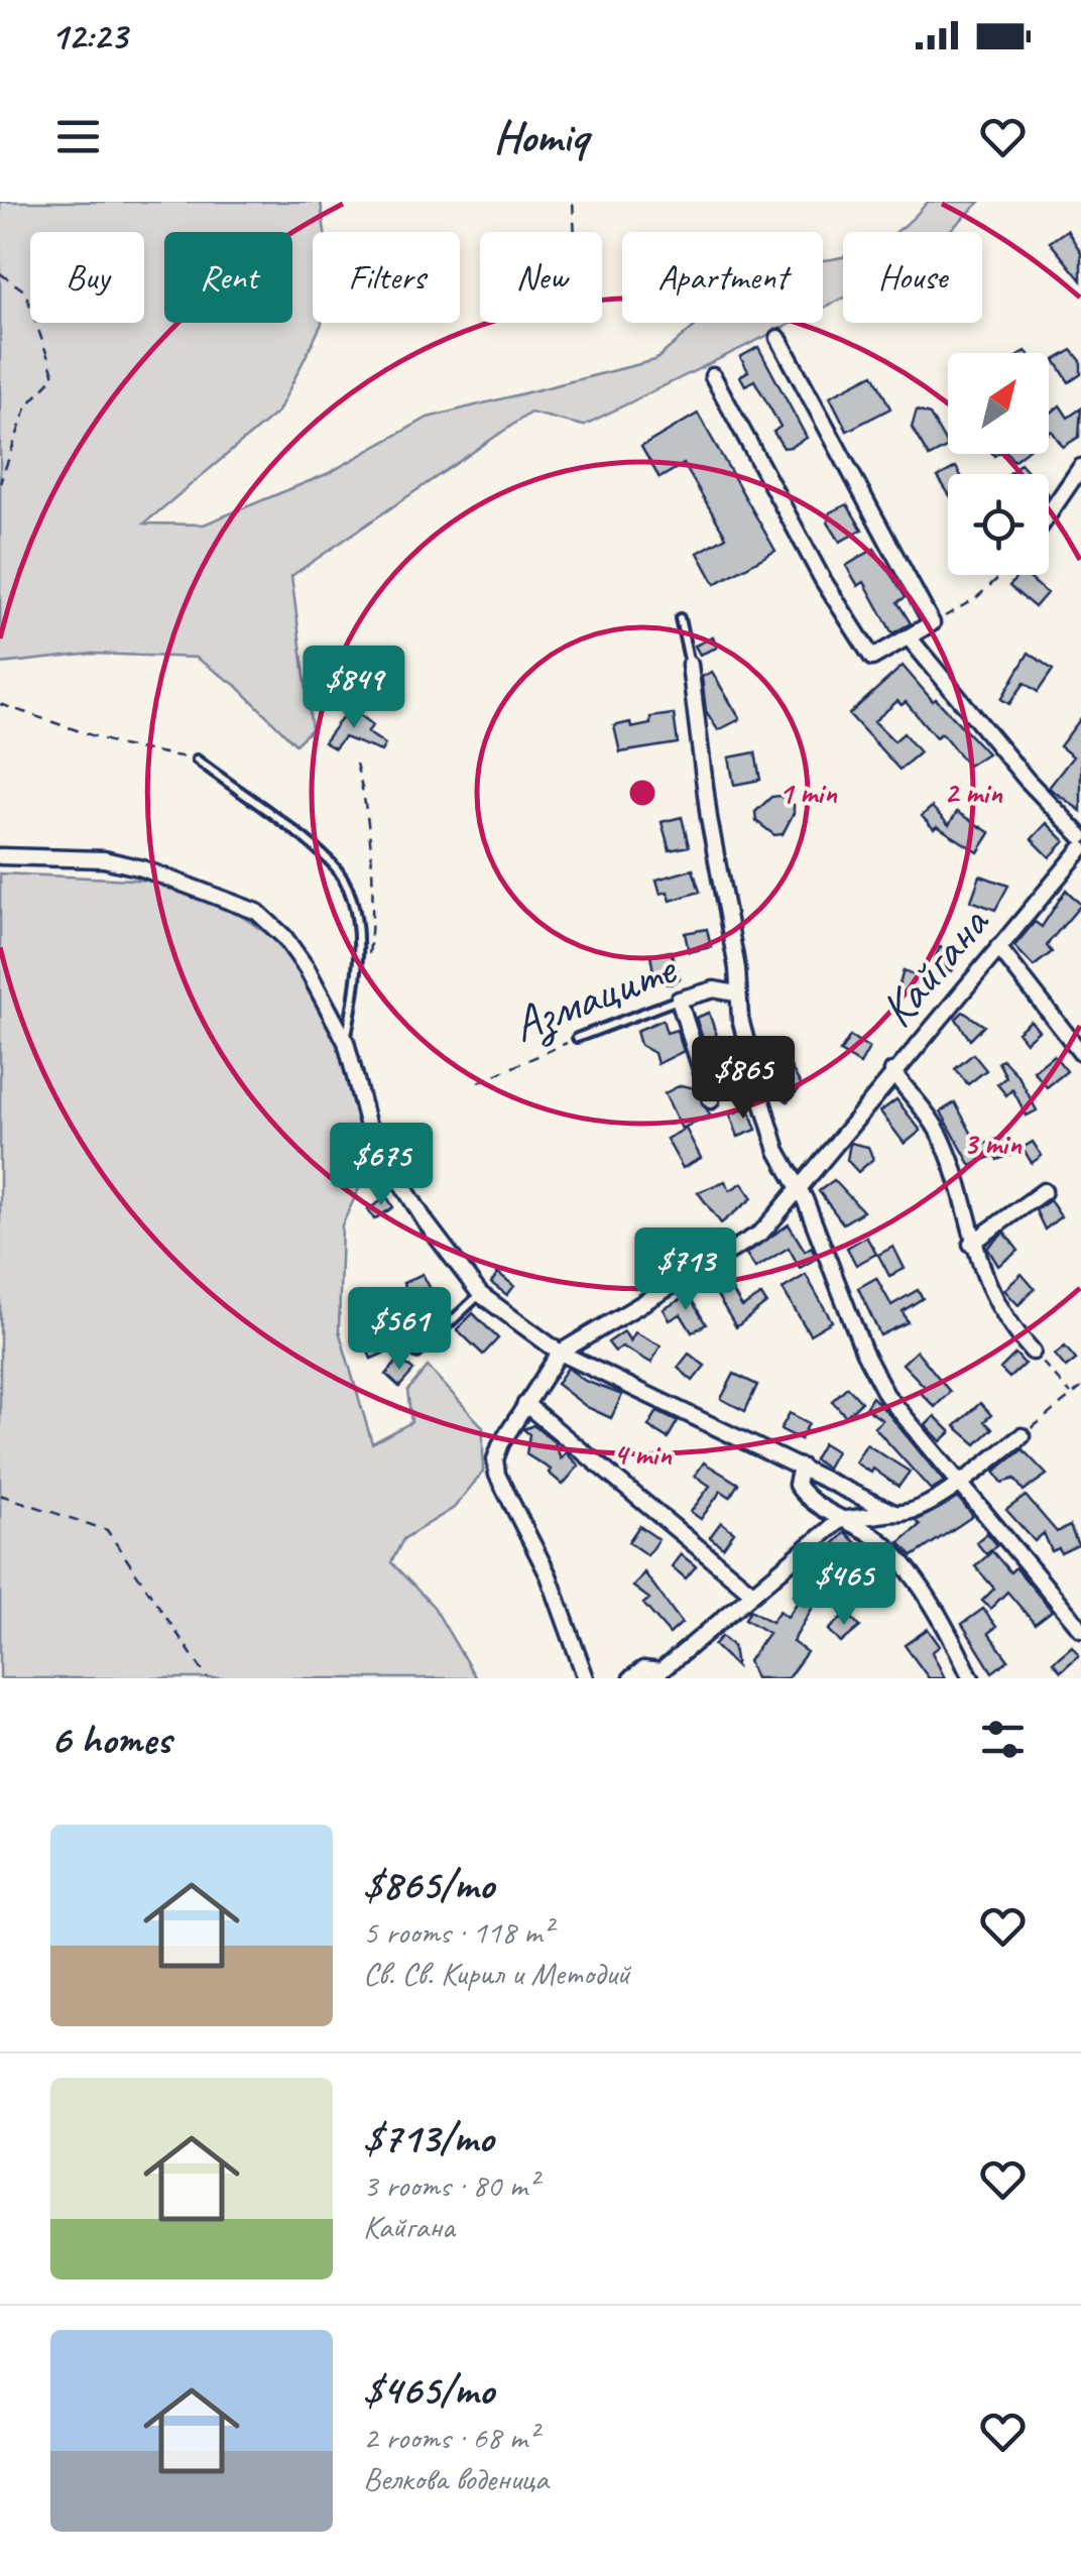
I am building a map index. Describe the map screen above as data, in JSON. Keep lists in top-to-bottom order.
{
  "streets": {
    "street": ["Кайгана", "Азмаците"]
  },
  "north": "top right",
  "page": {
    "status": "12:23",
    "header": "Homiq",
    "chip": [
      "Buy",
      "Rent",
      "Filters",
      "New",
      "Apartment",
      "House"
    ],
    "price": [
      "$849",
      "$865",
      "$675",
      "$713",
      "$561",
      "$465"
    ],
    "heading": "6 homes",
    "list": [
      {
        "name": "$865/mo",
        "note": "5 rooms · 118 m² · Св. Св. Кирил и Методий"
      },
      {
        "name": "$713/mo",
        "note": "3 rooms · 80 m² · Кайгана"
      },
      {
        "name": "$465/mo",
        "note": "2 rooms · 68 m² · Велкова воденица"
      }
    ]
  },
  "rings": [
    "1 min",
    "2 min",
    "3 min",
    "4 min"
  ]
}
